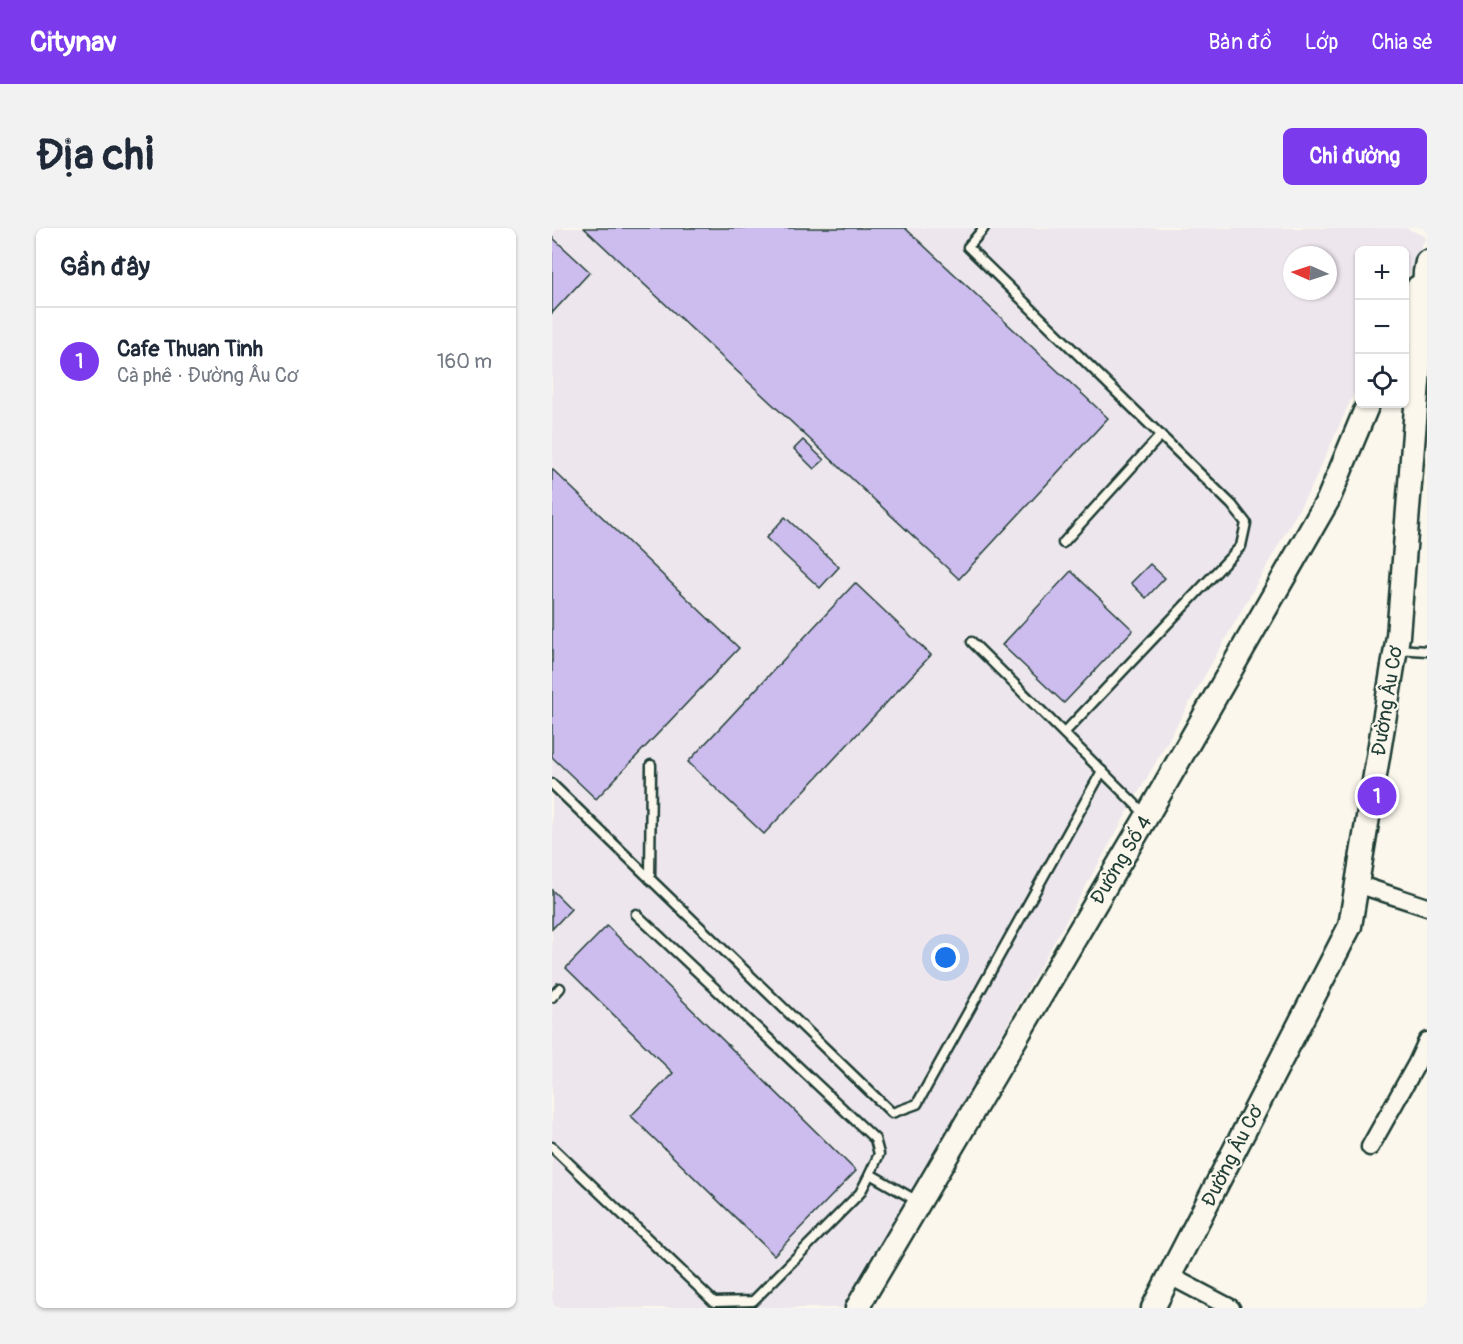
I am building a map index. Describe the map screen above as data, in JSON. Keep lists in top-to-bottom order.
{
  "streets": {
    "street": ["Đường Âu Cơ", "Đường Số 4"]
  },
  "north": "left",
  "page": {
    "header": "Citynav",
    "nav": ["Bản đồ", "Lớp", "Chia sẻ"],
    "buttons": "Chỉ đường",
    "title": "Địa chỉ",
    "heading": "Gần đây",
    "map_buttons": ["+", "−"],
    "list": [
      {
        "mark": "1",
        "name": "Cafe Thuan Tinh",
        "note": "Cà phê · Đường Âu Cơ",
        "value": "160 m"
      }
    ],
    "pins": "1"
  }
}
